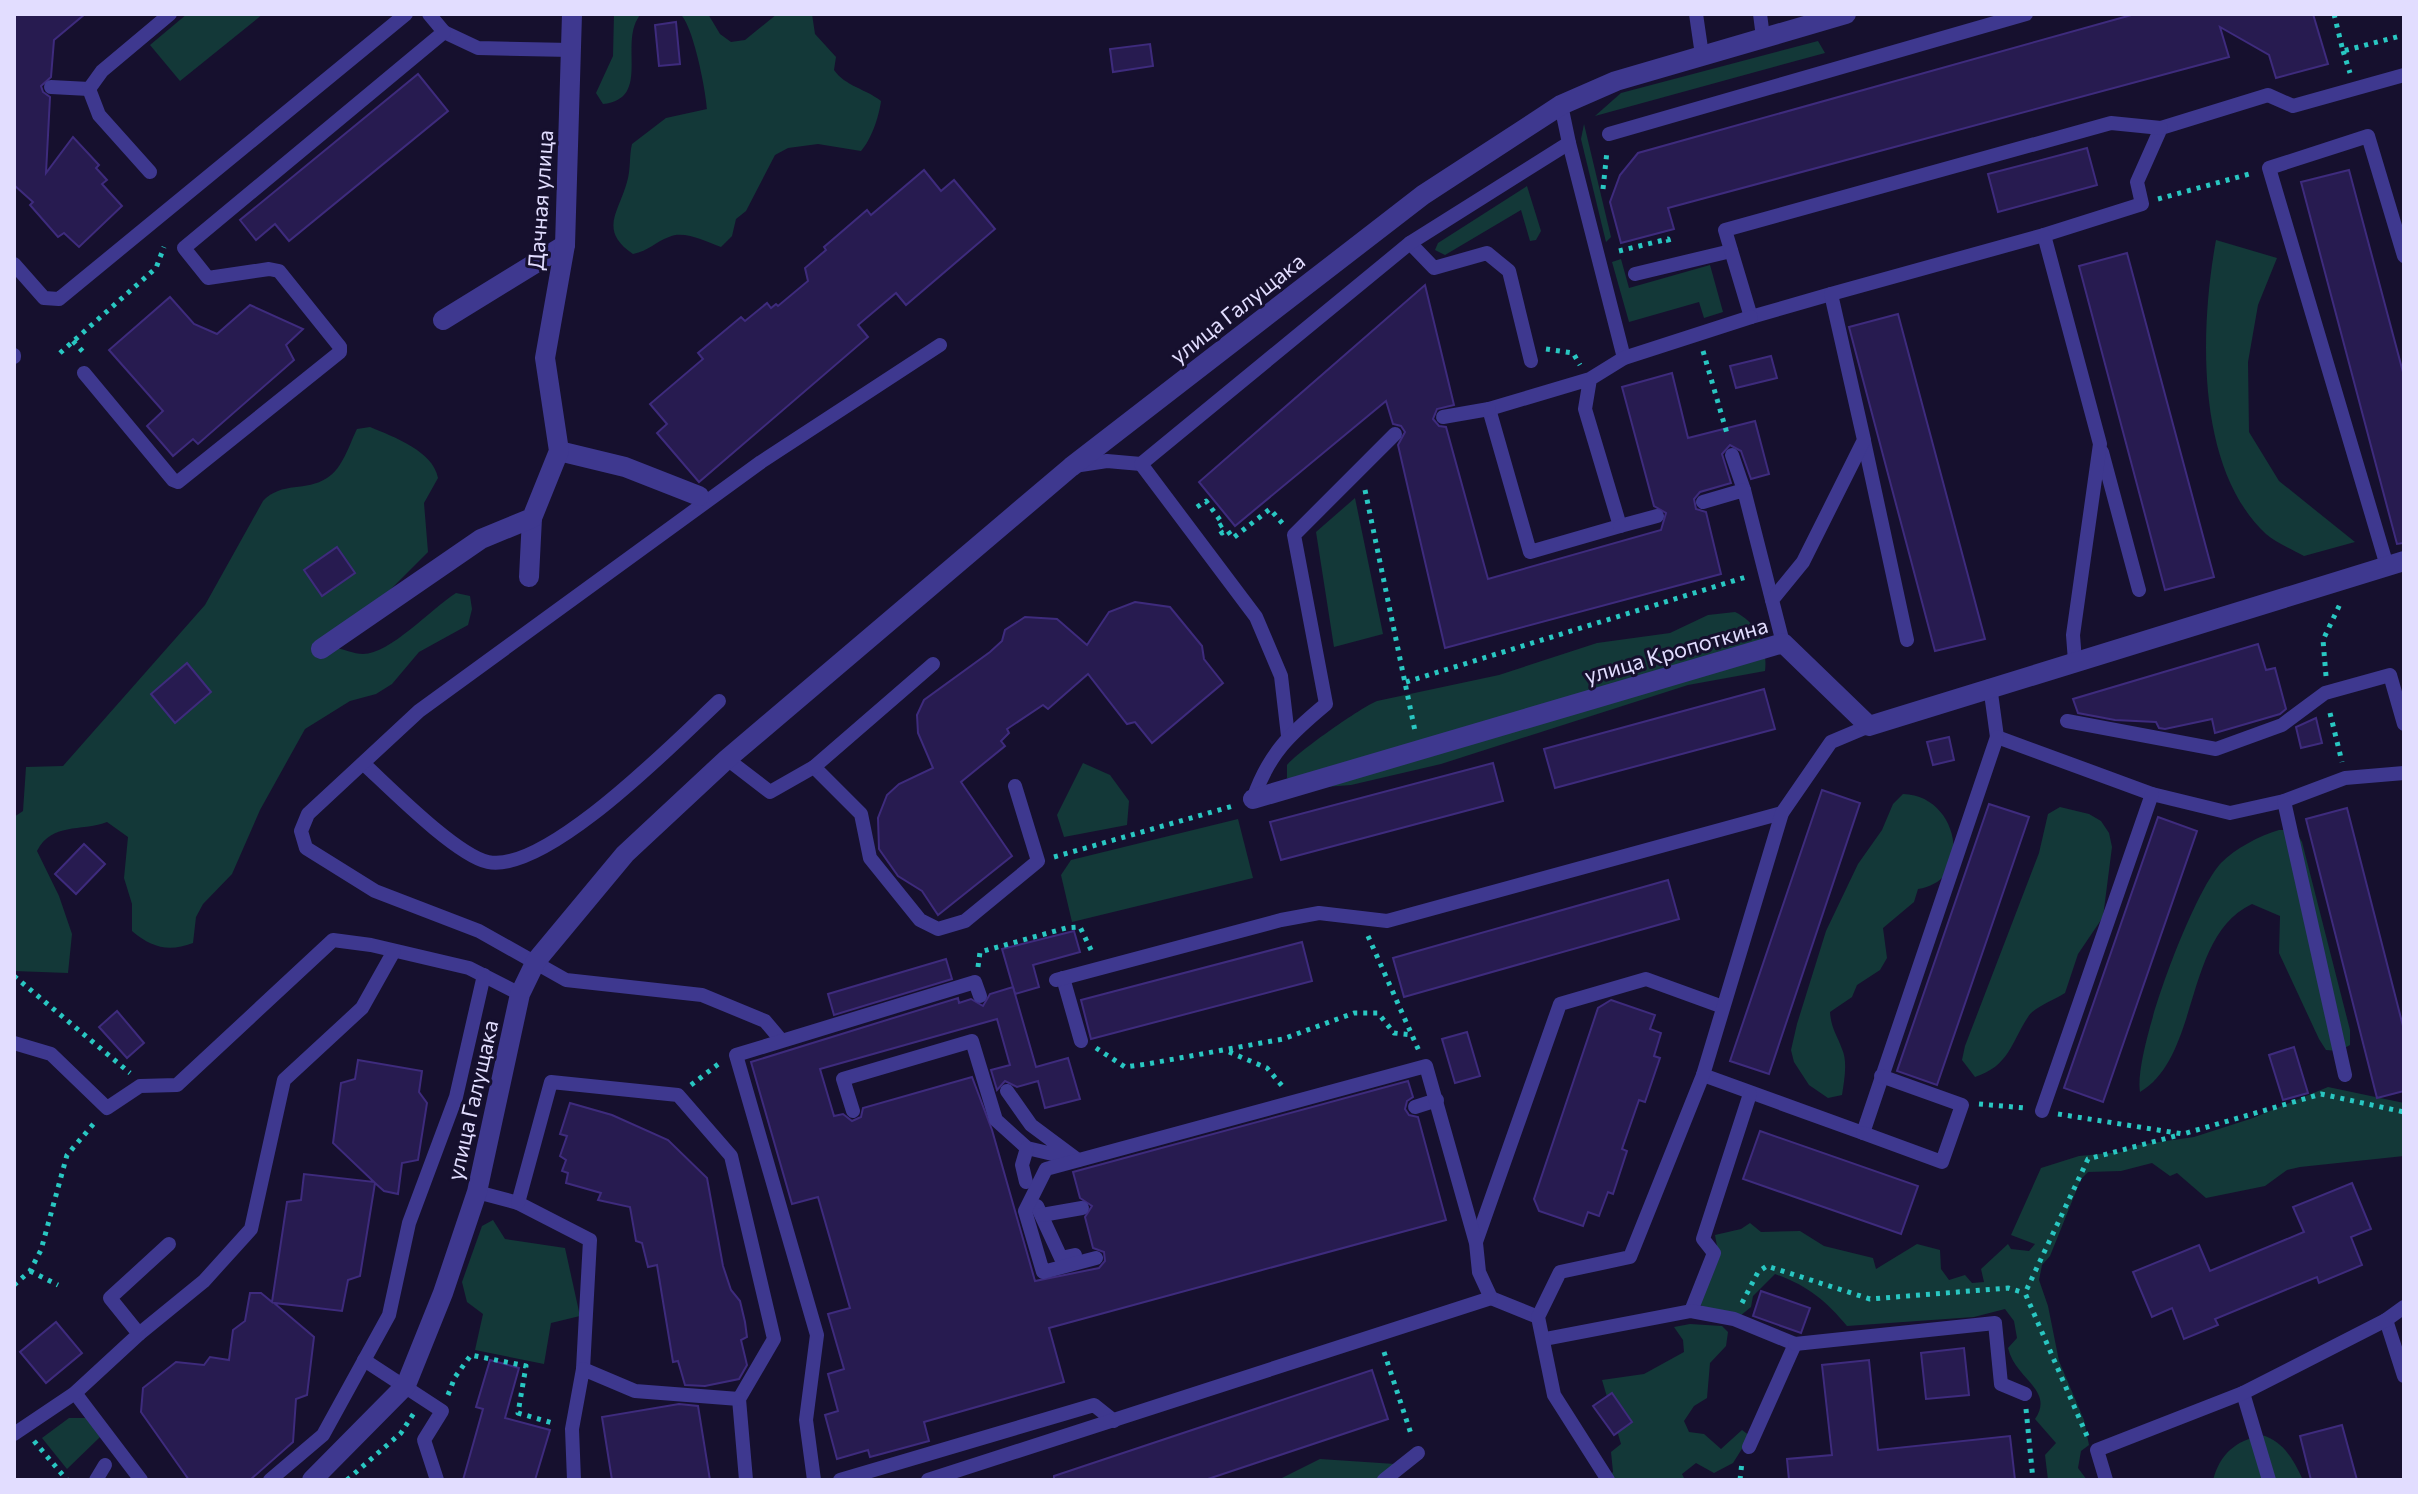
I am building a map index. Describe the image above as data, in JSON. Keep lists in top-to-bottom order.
{
  "streets": {
    "street": ["Дачная улица", "улица Галущака", "улица Кропоткина"]
  }
}
